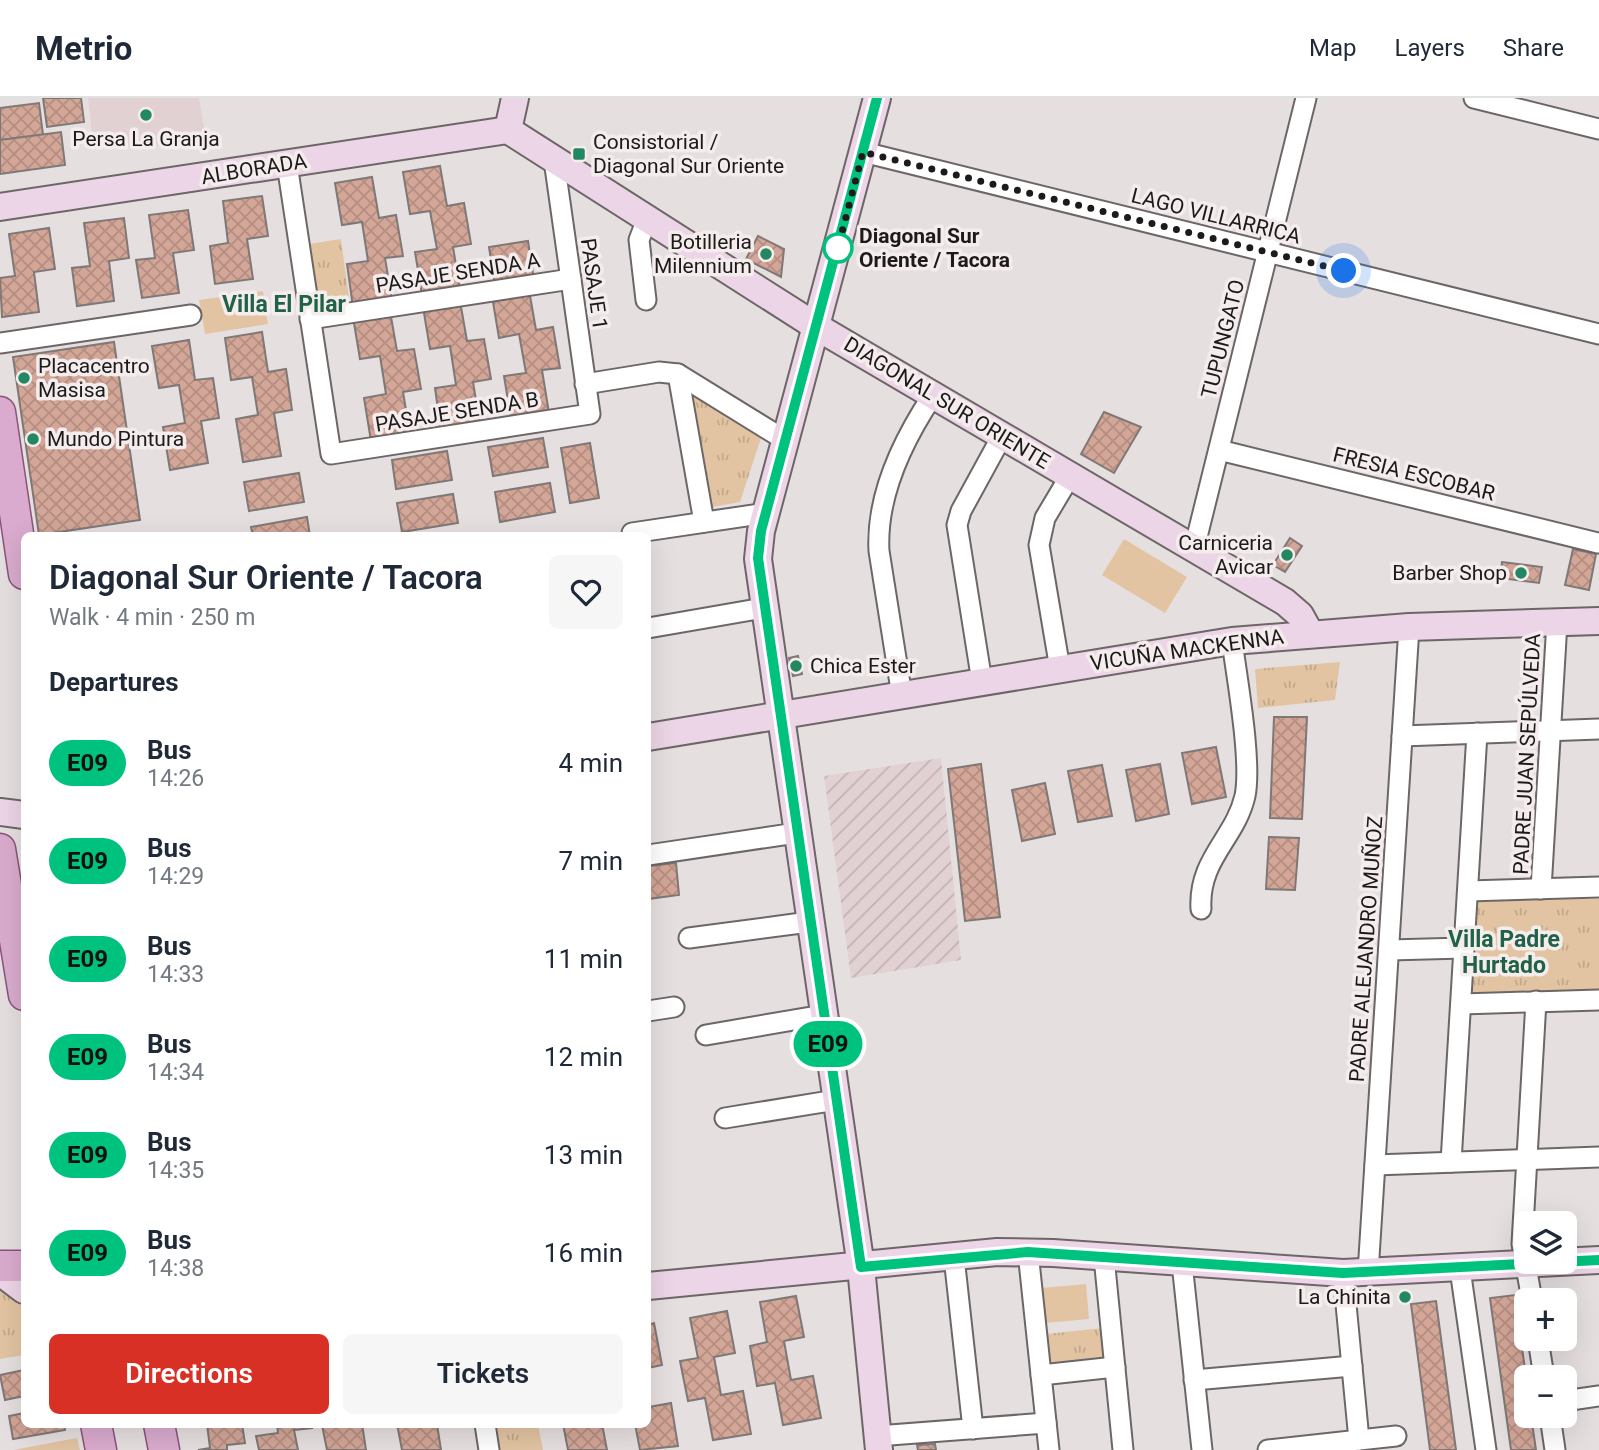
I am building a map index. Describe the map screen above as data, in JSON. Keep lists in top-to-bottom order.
{
  "streets": {
    "street": [
      "ALBORADA",
      "LAGO VILLARRICA",
      "PASAJE SENDA A",
      "PASAJE 1",
      "TUPUNGATO",
      "DIAGONAL SUR ORIENTE",
      "PASAJE SENDA B",
      "FRESIA ESCOBAR",
      "VICUÑA MACKENNA",
      "PADRE JUAN SEPÚLVEDA",
      "PADRE ALEJANDRO MUÑOZ"
    ]
  },
  "crossings": [
    ["ALBORADA", "DIAGONAL SUR ORIENTE"],
    ["LAGO VILLARRICA", "TUPUNGATO"],
    ["PASAJE SENDA A", "PASAJE 1"],
    ["PASAJE SENDA A", "PASAJE SENDA B"],
    ["PASAJE 1", "DIAGONAL SUR ORIENTE"],
    ["PASAJE 1", "PASAJE SENDA B"],
    ["TUPUNGATO", "DIAGONAL SUR ORIENTE"],
    ["TUPUNGATO", "FRESIA ESCOBAR"],
    ["DIAGONAL SUR ORIENTE", "VICUÑA MACKENNA"],
    ["VICUÑA MACKENNA", "PADRE JUAN SEPÚLVEDA"],
    ["VICUÑA MACKENNA", "PADRE ALEJANDRO MUÑOZ"]
  ],
  "districts": ["Villa El Pilar", "Villa Padre Hurtado"],
  "places": {
    "other": [
      "Persa La Granja",
      "Diagonal Sur Oriente / Tacora",
      "Botilleria Milennium",
      "Placacentro Masisa",
      "Mundo Pintura",
      "Carniceria Avicar",
      "Barber Shop",
      "Chica Ester",
      "La Chinita"
    ],
    "transit": ["Consistorial / Diagonal Sur Oriente"]
  },
  "lines": ["bus line E09"],
  "page": {
    "header": "Metrio",
    "nav": ["Map", "Layers", "Share"],
    "on_map": "E09",
    "heading": [
      ["Diagonal Sur Oriente / Tacora", "Walk · 4 min · 250 m"],
      "Departures"
    ],
    "list": [
      {
        "mark": "E09",
        "name": "Bus",
        "note": "14:26",
        "value": "4 min"
      },
      {
        "mark": "E09",
        "name": "Bus",
        "note": "14:29",
        "value": "7 min"
      },
      {
        "mark": "E09",
        "name": "Bus",
        "note": "14:33",
        "value": "11 min"
      },
      {
        "mark": "E09",
        "name": "Bus",
        "note": "14:34",
        "value": "12 min"
      },
      {
        "mark": "E09",
        "name": "Bus",
        "note": "14:35",
        "value": "13 min"
      },
      {
        "mark": "E09",
        "name": "Bus",
        "note": "14:38",
        "value": "16 min"
      }
    ],
    "map_buttons": ["+", "−"],
    "buttons": ["Directions", "Tickets"]
  }
}
